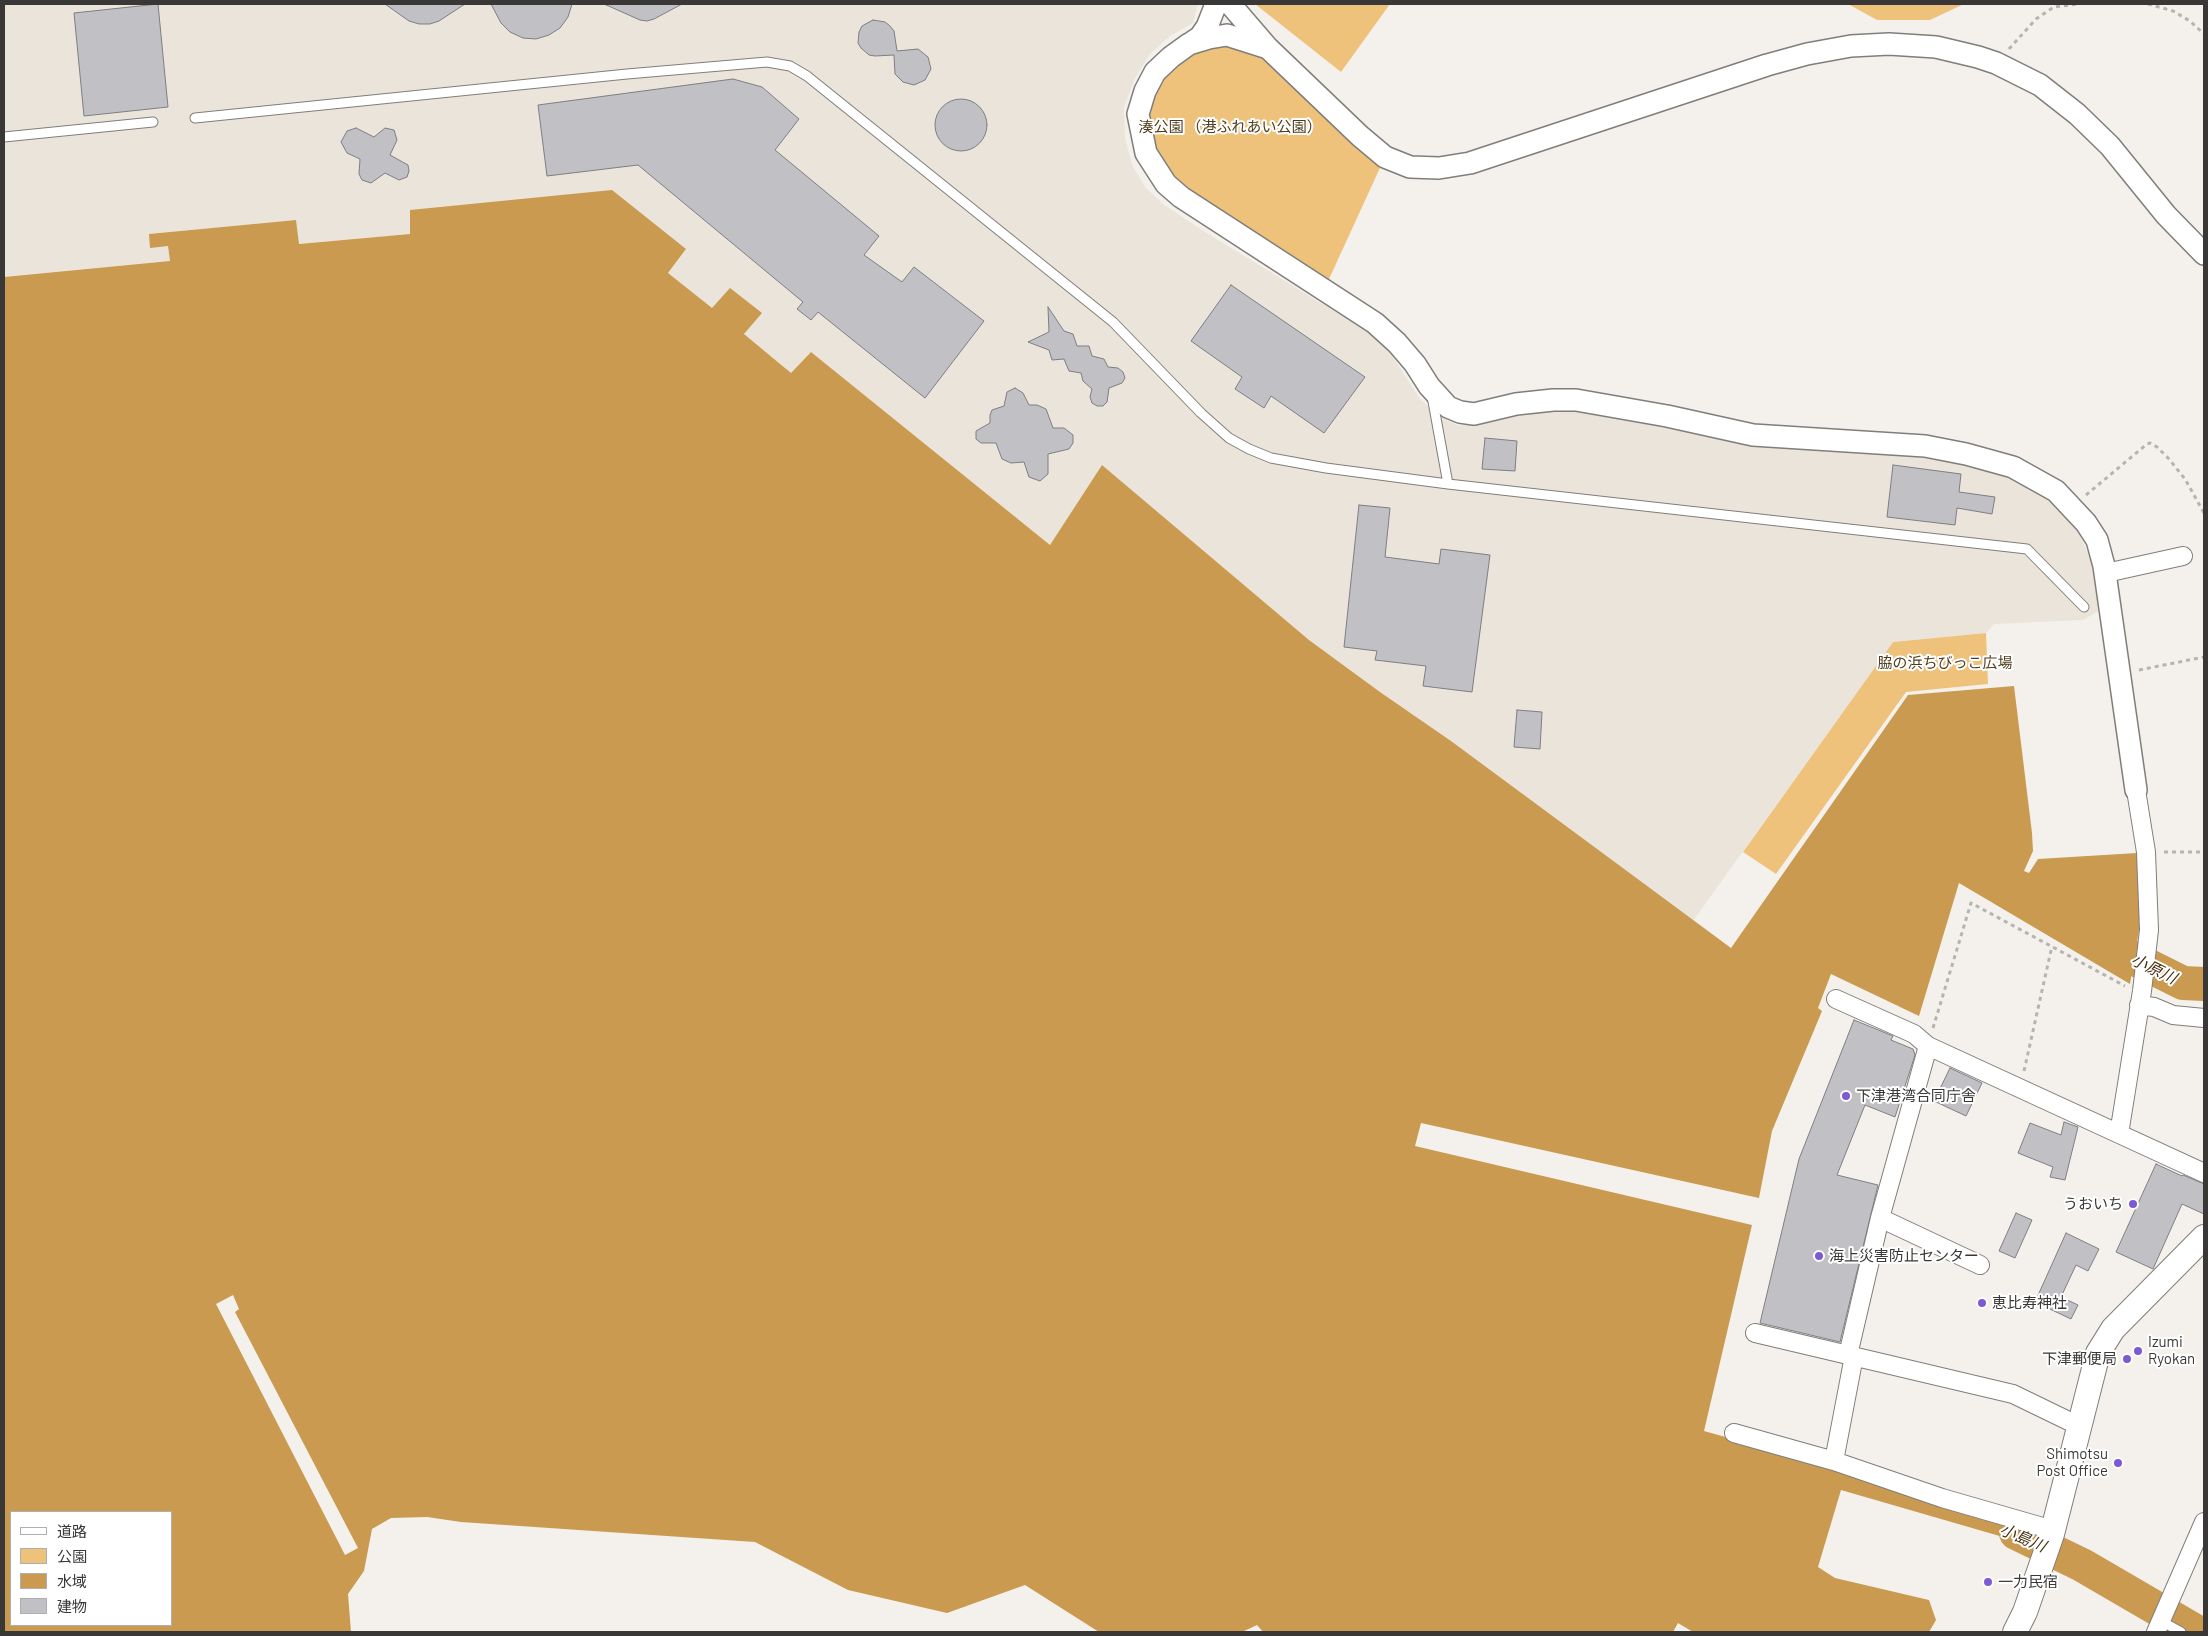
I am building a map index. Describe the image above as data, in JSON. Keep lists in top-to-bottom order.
{
  "water": ["小原川", "小島川"],
  "parks": ["湊公園 （港ふれあい公園）", "脇の浜ちびっこ広場"],
  "places": [
    "下津港湾合同庁舎",
    "うおいち",
    "海上災害防止センター",
    "恵比寿神社",
    "Izumi Ryokan",
    "下津郵便局",
    "Shimotsu Post Office",
    "一力民宿"
  ],
  "legend": [
    "道路",
    "公園",
    "水域",
    "建物"
  ]
}
